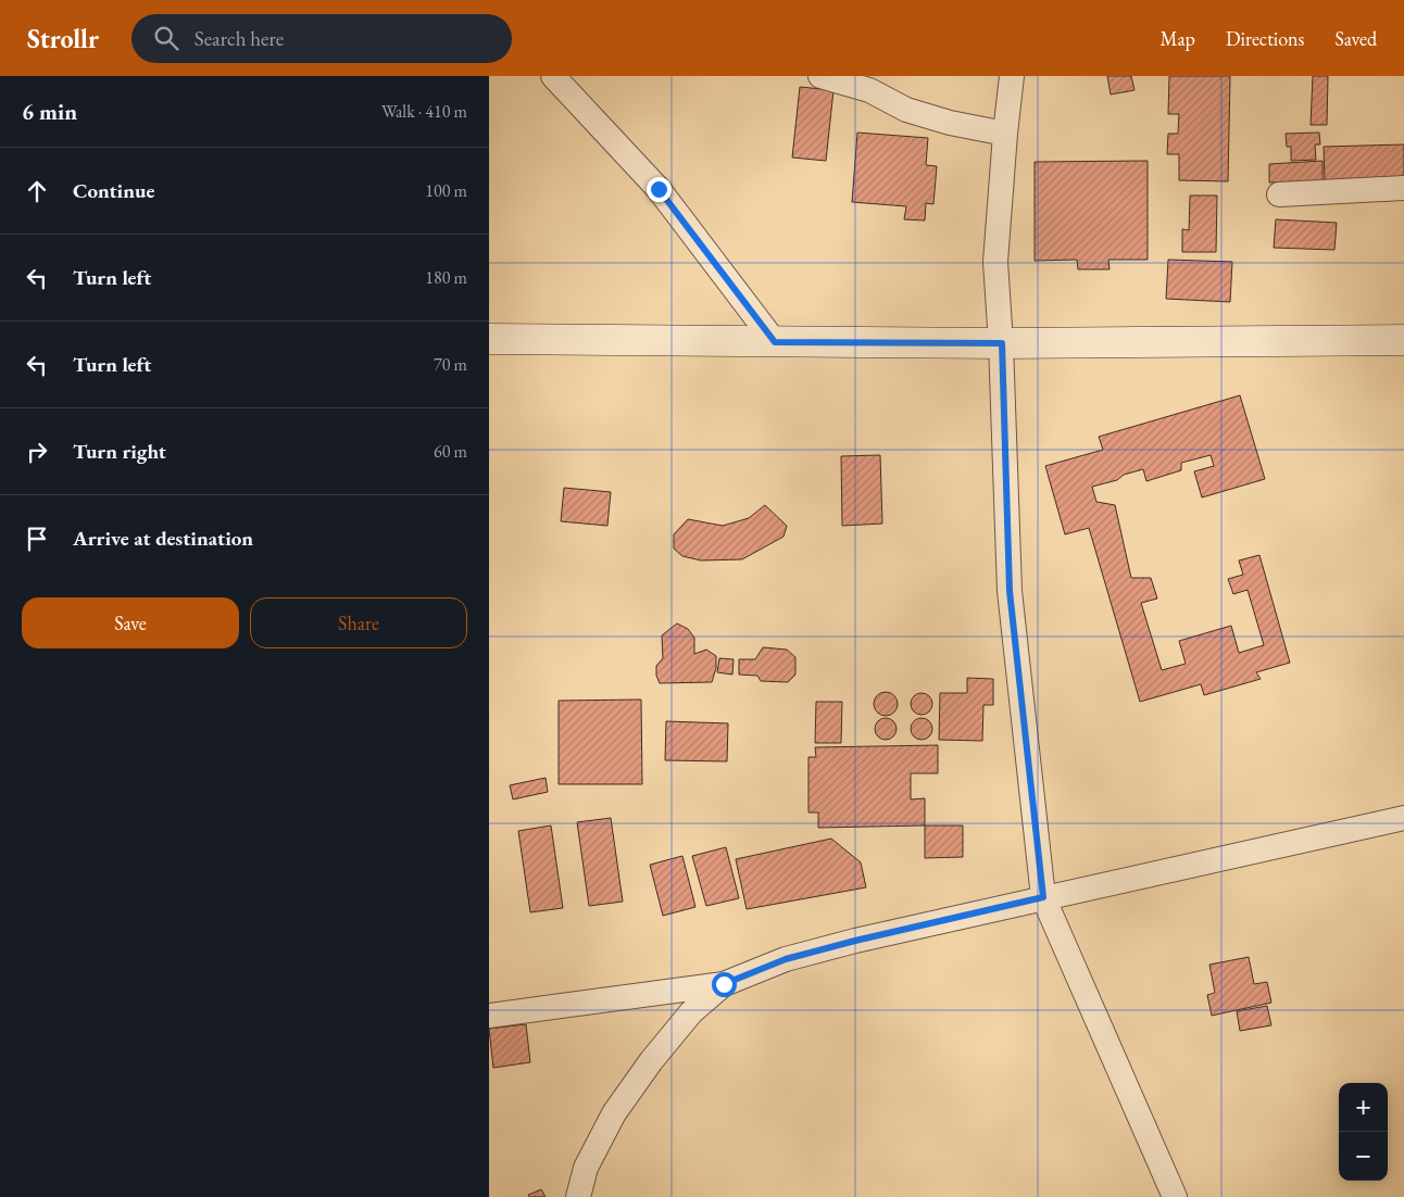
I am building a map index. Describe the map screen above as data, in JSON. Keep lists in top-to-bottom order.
{
  "page": {
    "header": "Strollr",
    "search": "Search here",
    "nav": ["Map", "Directions", "Saved"],
    "heading": ["6 min", "Walk · 410 m"],
    "list": [
      ["Continue", "100 m"],
      ["Turn left", "180 m"],
      ["Turn left", "70 m"],
      ["Turn right", "60 m"],
      "Arrive at destination"
    ],
    "buttons": ["Save", "Share"],
    "map_buttons": ["+", "−"]
  }
}
